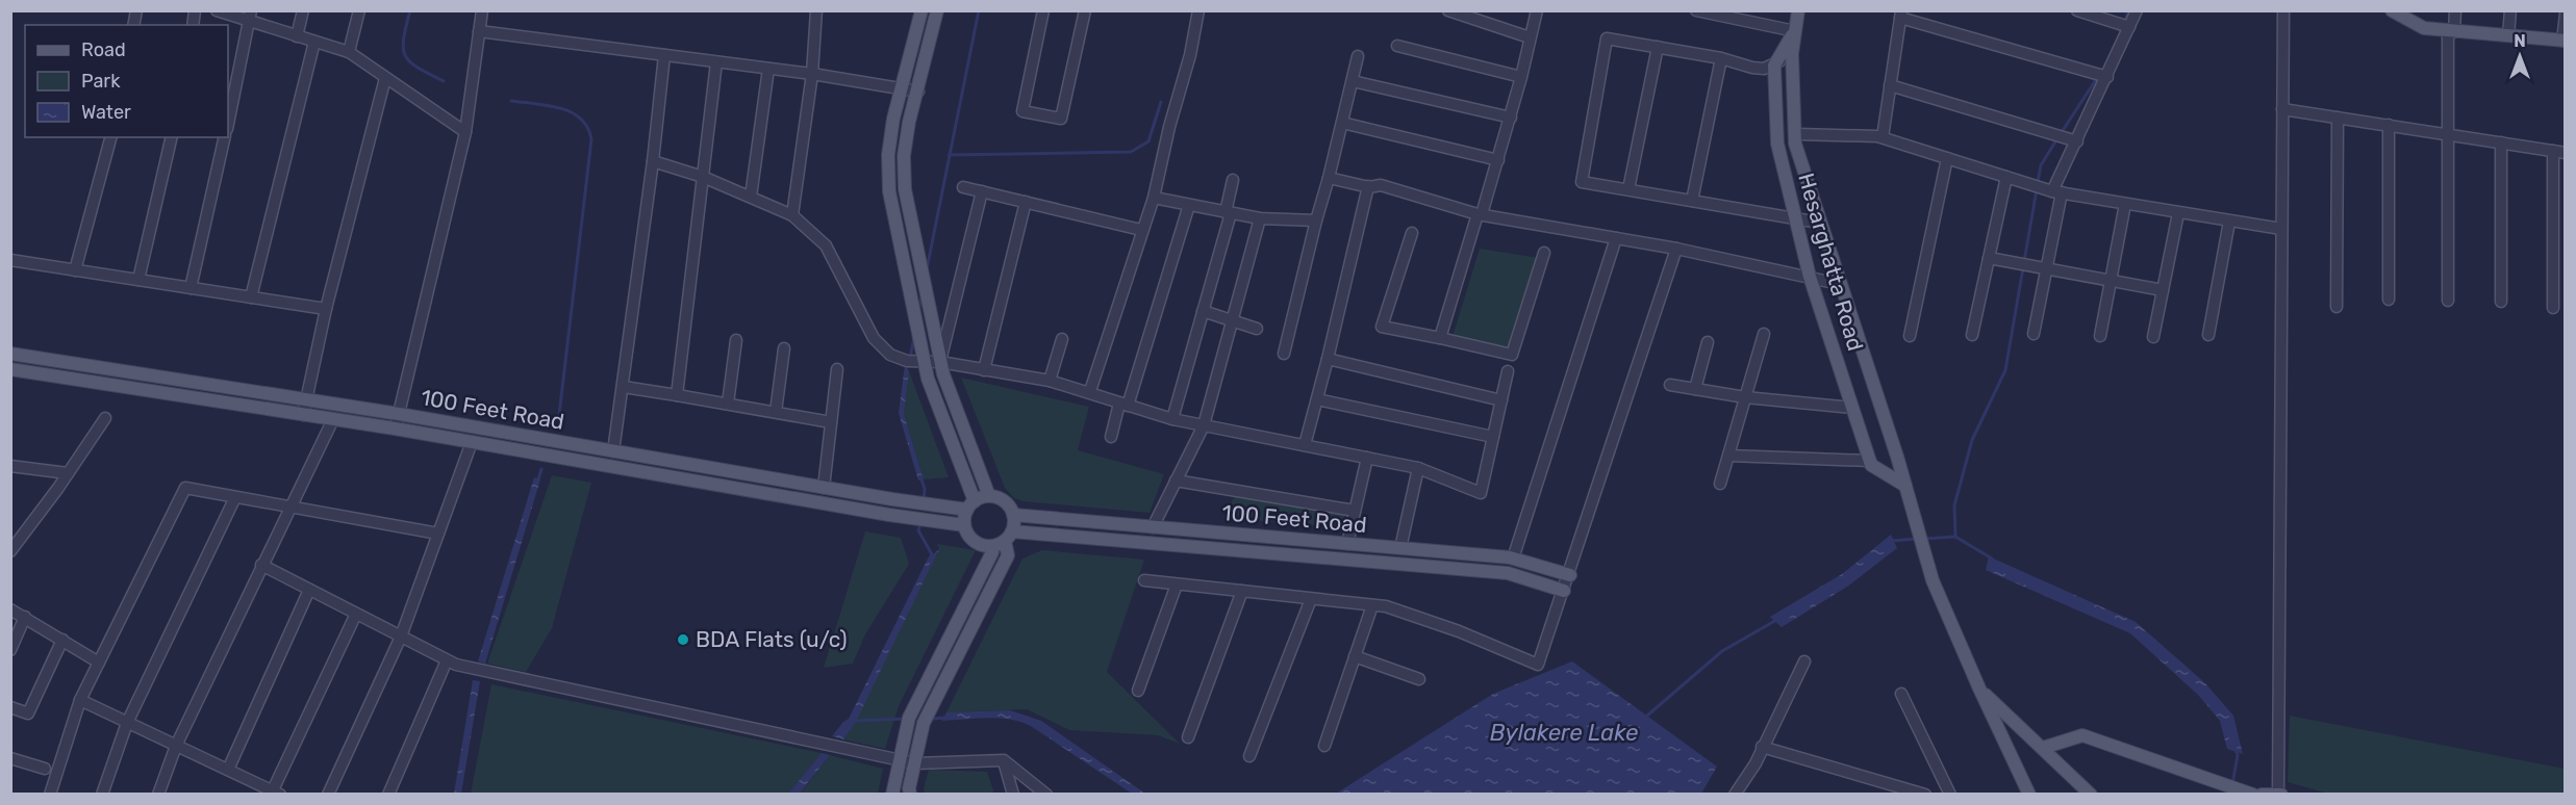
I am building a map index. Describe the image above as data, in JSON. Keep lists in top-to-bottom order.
{
  "streets": {
    "main road": ["Hesarghatta Road", "100 Feet Road"]
  },
  "water": ["Bylakere Lake"],
  "places": ["BDA Flats (u/c)"],
  "legend": ["Road", "Park", "Water"],
  "north": "top"
}
